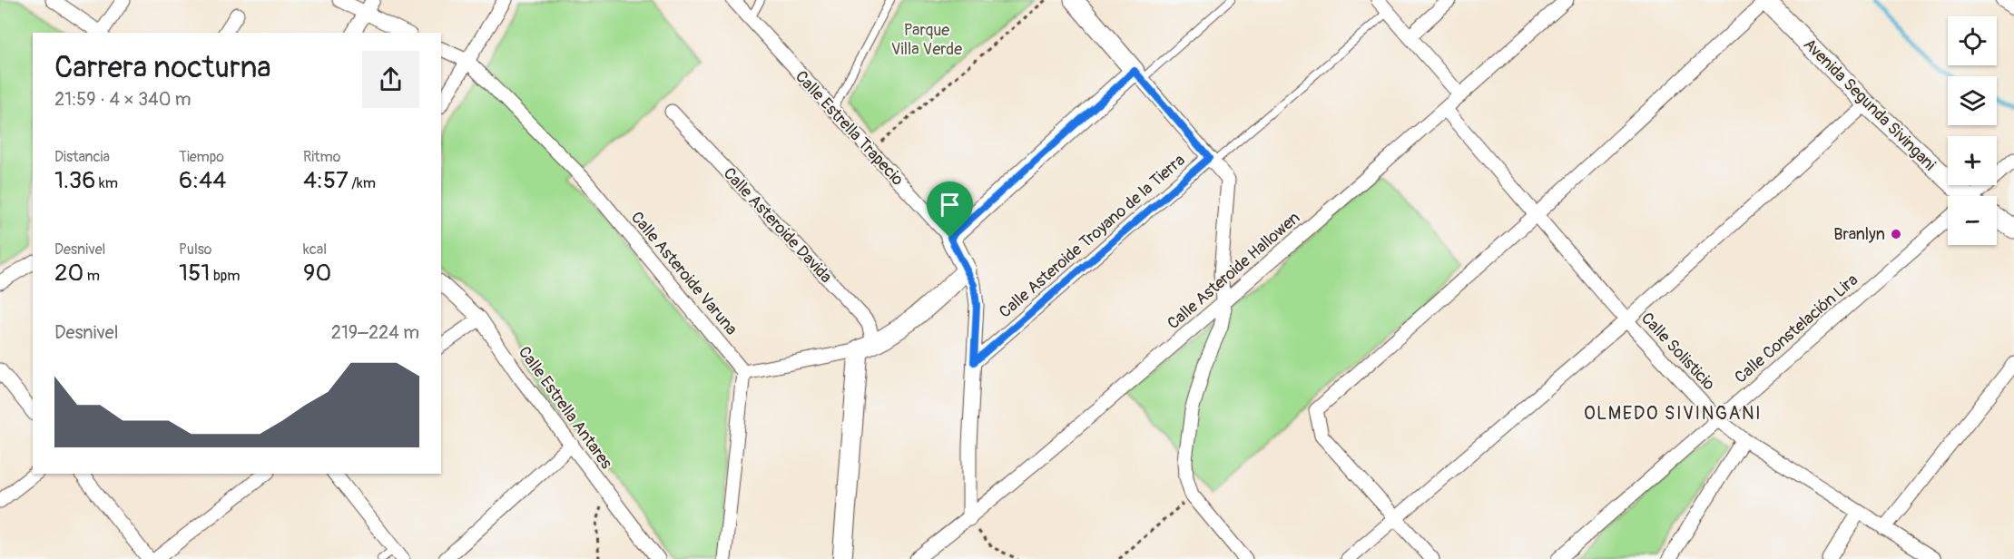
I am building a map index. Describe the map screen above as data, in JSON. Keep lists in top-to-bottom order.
{
  "streets": {
    "street": [
      "Avenida Segunda Sivingani",
      "Calle Estrella Trapecio",
      "Calle Asteroide Davida",
      "Calle Asteroide Troyano de la Tierra",
      "Calle Asteroide Hallowen",
      "Calle Asteroide Varuna",
      "Calle Constelación Lira",
      "Calle Solisticio",
      "Calle Estrella Antares"
    ]
  },
  "crossings": [
    ["Calle Estrella Trapecio", "Calle Asteroide Troyano de la Tierra"],
    ["Calle Estrella Trapecio", "Calle Asteroide Hallowen"],
    ["Calle Asteroide Hallowen", "Calle Solisticio"],
    ["Calle Constelación Lira", "Calle Solisticio"]
  ],
  "districts": ["OLMEDO SIVINGANI"],
  "parks": ["Parque Villa Verde"],
  "places": ["Branlyn"],
  "page": {
    "map_buttons": ["+", "−"],
    "heading": ["Carrera nocturna", "21:59 · 4 × 340 m"],
    "stats": [
      ["Distancia", "1.36 km"],
      ["Tiempo", "6:44"],
      ["Ritmo", "4:57 /km"],
      ["Desnivel", "20 m"],
      ["Pulso", "151 bpm"],
      ["kcal", "90"]
    ],
    "chart": ["Desnivel", "219–224 m"]
  }
}
